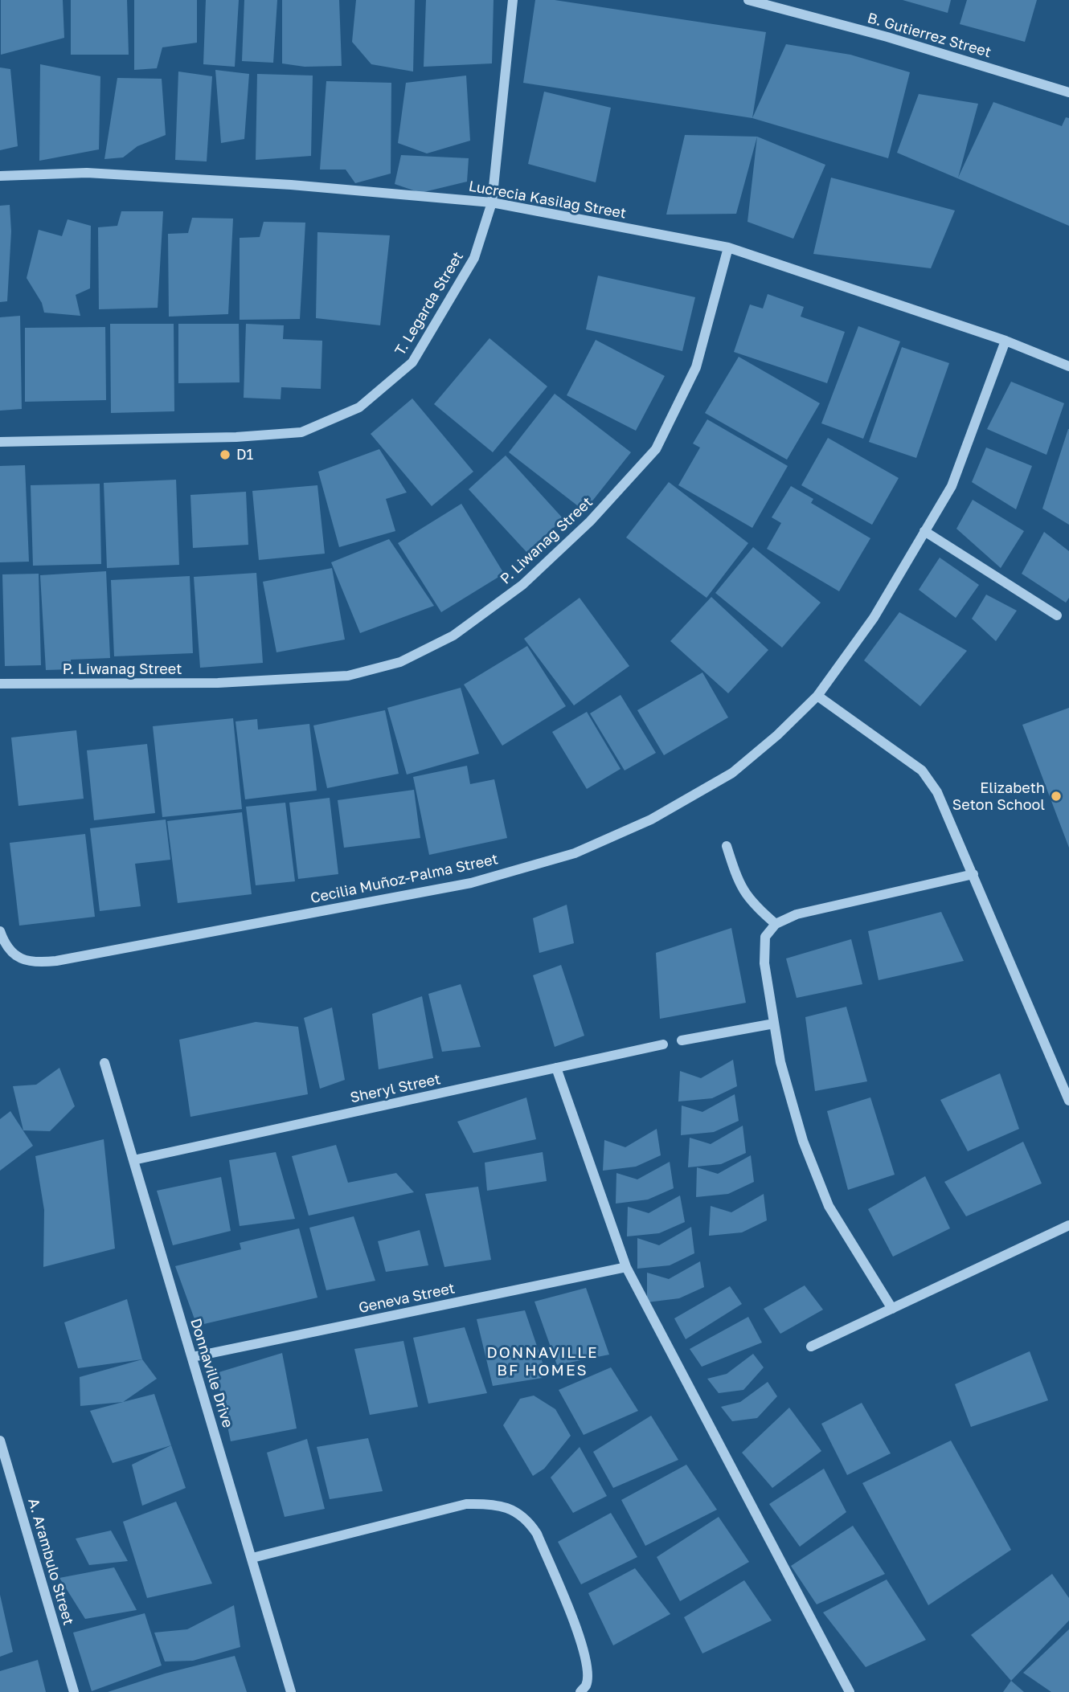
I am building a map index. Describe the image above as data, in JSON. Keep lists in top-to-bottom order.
{
  "streets": {
    "street": [
      "B. Gutierrez Street",
      "Lucrecia Kasilag Street",
      "T. Legarda Street",
      "P. Liwanag Street",
      "Cecilia Muñoz-Palma Street",
      "Sheryl Street",
      "Geneva Street",
      "Donnaville Drive",
      "A. Arambulo Street"
    ]
  },
  "crossings": [
    ["Lucrecia Kasilag Street", "T. Legarda Street"],
    ["Lucrecia Kasilag Street", "P. Liwanag Street"],
    ["Lucrecia Kasilag Street", "Cecilia Muñoz-Palma Street"],
    ["Sheryl Street", "Donnaville Drive"],
    ["Geneva Street", "Donnaville Drive"]
  ],
  "districts": ["DONNAVILLE BF HOMES"],
  "places": ["D1", "Elizabeth Seton School"]
}
